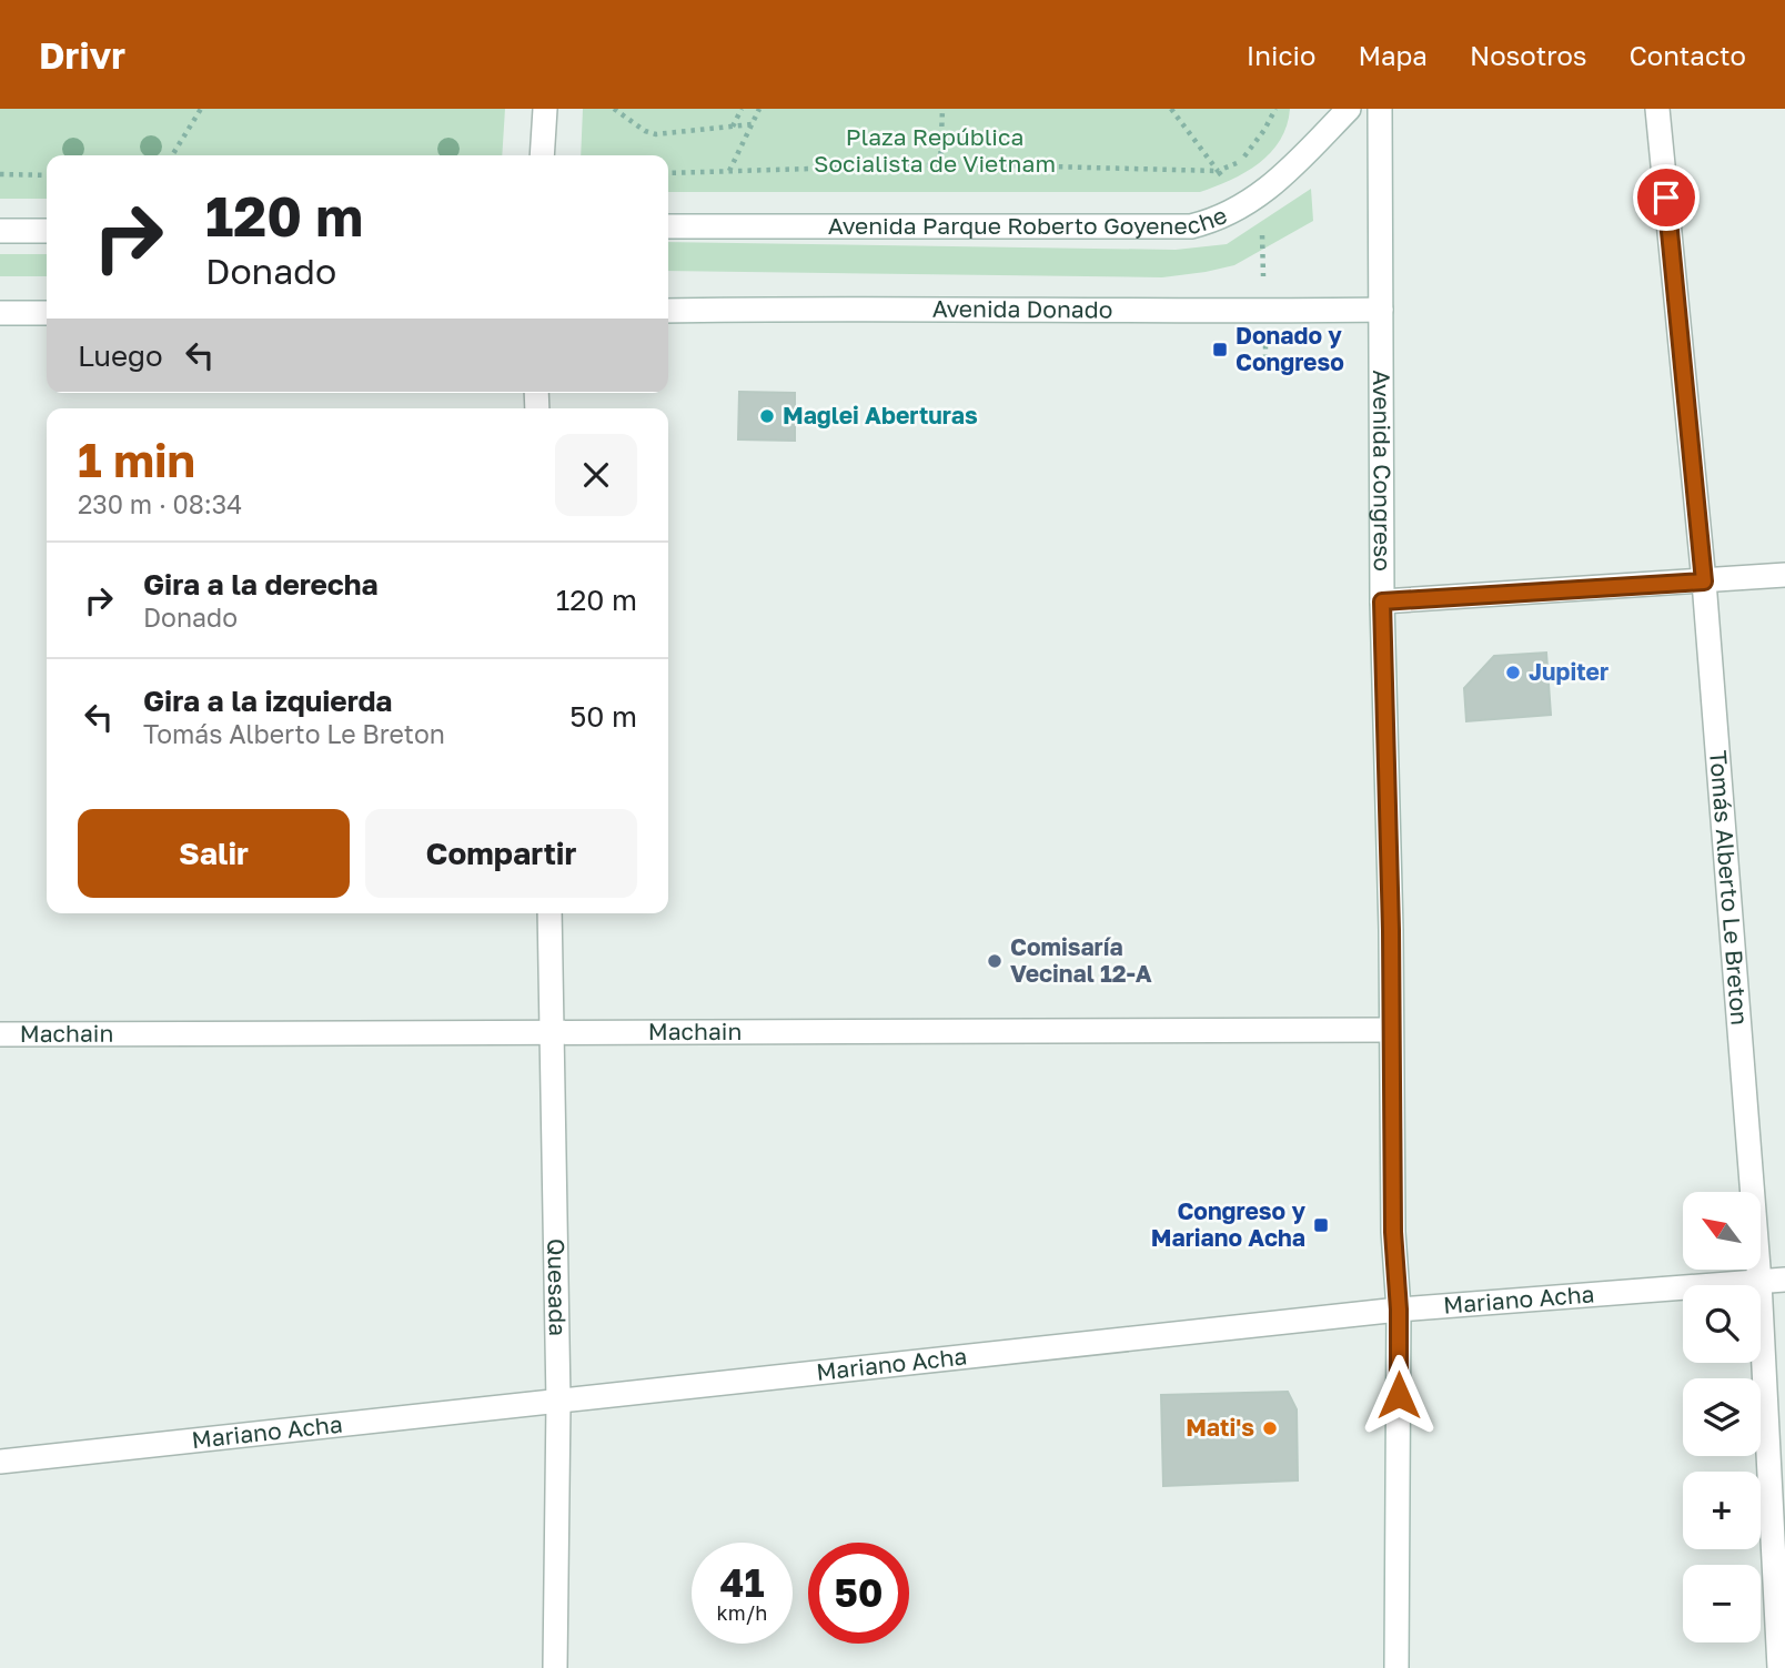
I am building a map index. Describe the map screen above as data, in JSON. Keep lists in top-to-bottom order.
{
  "streets": {
    "street": [
      "Avenida Parque Roberto Goyeneche",
      "Avenida Donado",
      "Avenida Congreso",
      "Tomás Alberto Le Breton",
      "Machain",
      "Quesada",
      "Mariano Acha"
    ]
  },
  "crossings": [
    ["Avenida Donado", "Avenida Congreso"],
    ["Avenida Congreso", "Machain"],
    ["Avenida Congreso", "Mariano Acha"],
    ["Tomás Alberto Le Breton", "Mariano Acha"],
    ["Machain", "Quesada"],
    ["Quesada", "Mariano Acha"]
  ],
  "parks": ["Plaza República Socialista de Vietnam"],
  "places": {
    "transit": ["Donado y Congreso", "Congreso y Mariano Acha"],
    "other": [
      "Maglei Aberturas",
      "Jupiter",
      "Comisaría Vecinal 12-A",
      "Mati's"
    ]
  },
  "north": "top left",
  "page": {
    "header": "Drivr",
    "nav": [
      "Inicio",
      "Mapa",
      "Nosotros",
      "Contacto"
    ],
    "turn": ["120 m", "Donado"],
    "then": "Luego",
    "heading": ["1 min", "230 m · 08:34"],
    "list": [
      {
        "name": "Gira a la derecha",
        "note": "Donado",
        "value": "120 m"
      },
      {
        "name": "Gira a la izquierda",
        "note": "Tomás Alberto Le Breton",
        "value": "50 m"
      }
    ],
    "buttons": ["Salir", "Compartir"],
    "map_buttons": ["+", "−"],
    "speed": "41 km/h",
    "limit": "50"
  }
}
